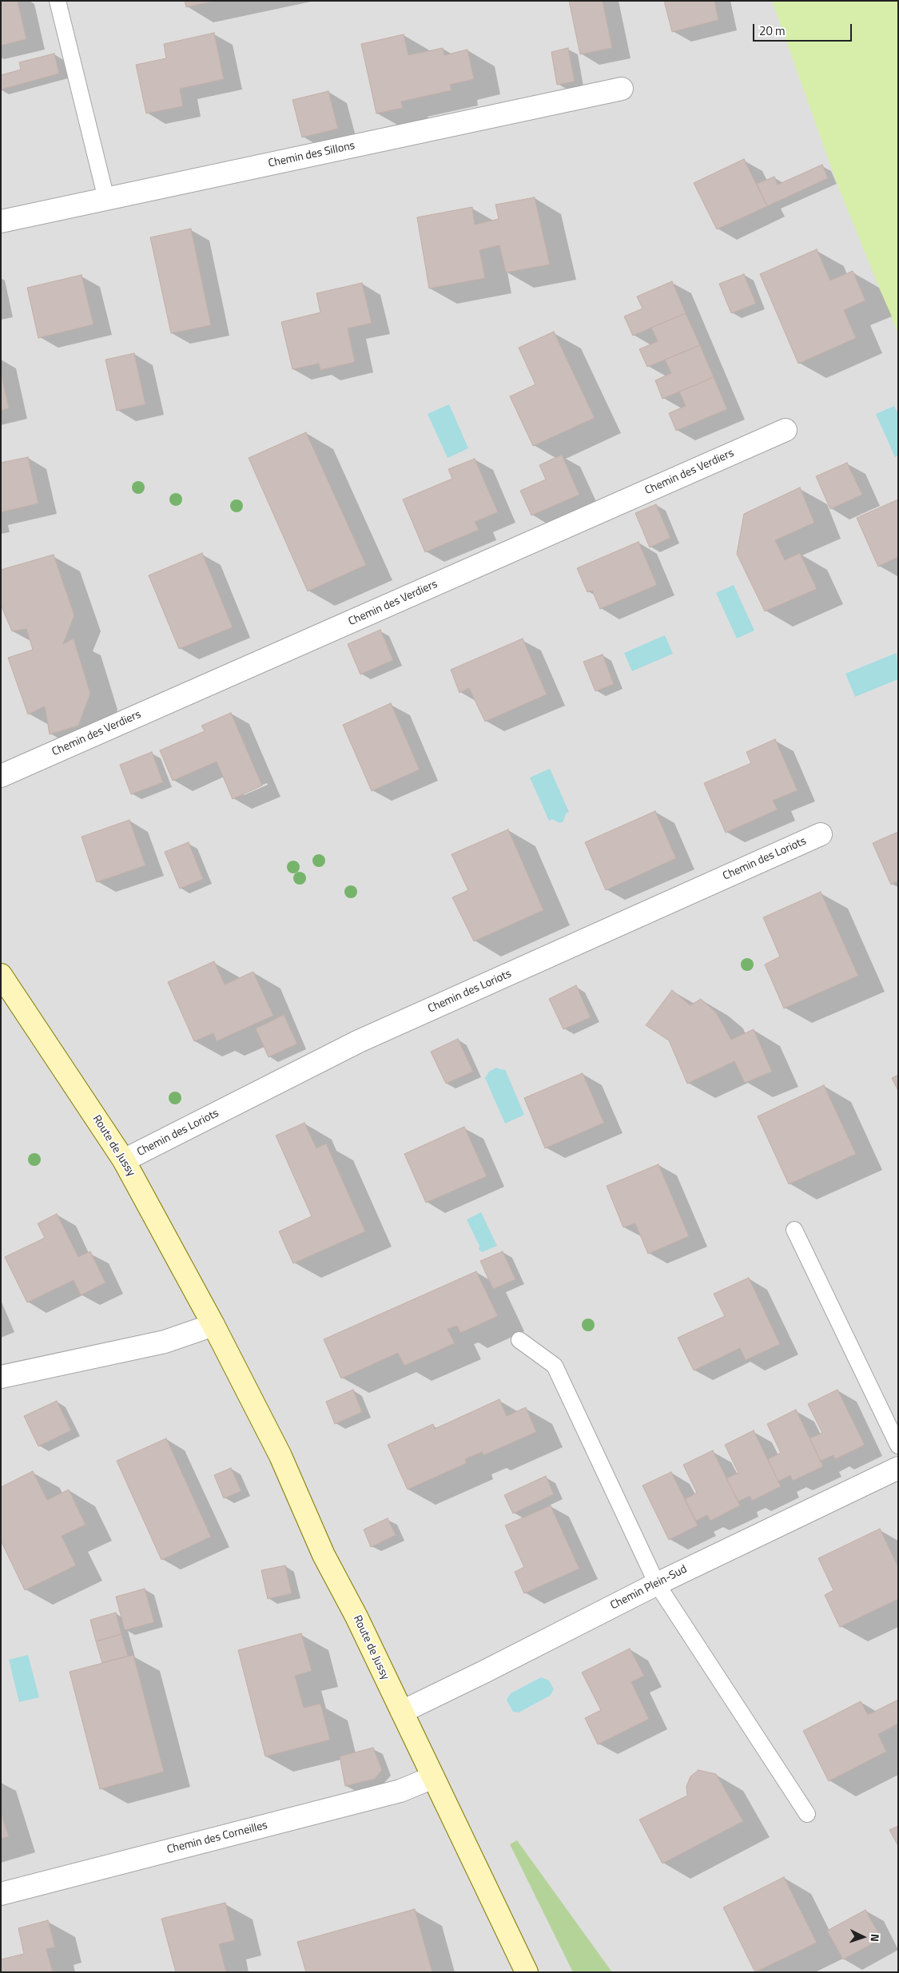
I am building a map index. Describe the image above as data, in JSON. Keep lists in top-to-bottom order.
{
  "streets": {
    "main road": ["Route de Jussy"],
    "street": [
      "Chemin des Sillons",
      "Chemin des Verdiers",
      "Chemin des Loriots",
      "Chemin Plein-Sud",
      "Chemin des Corneilles"
    ]
  },
  "crossings": [
    ["Chemin des Loriots", "Route de Jussy"],
    ["Route de Jussy", "Chemin Plein-Sud"],
    ["Route de Jussy", "Chemin des Corneilles"]
  ],
  "scale_bar": "20 m",
  "north": "right"
}
